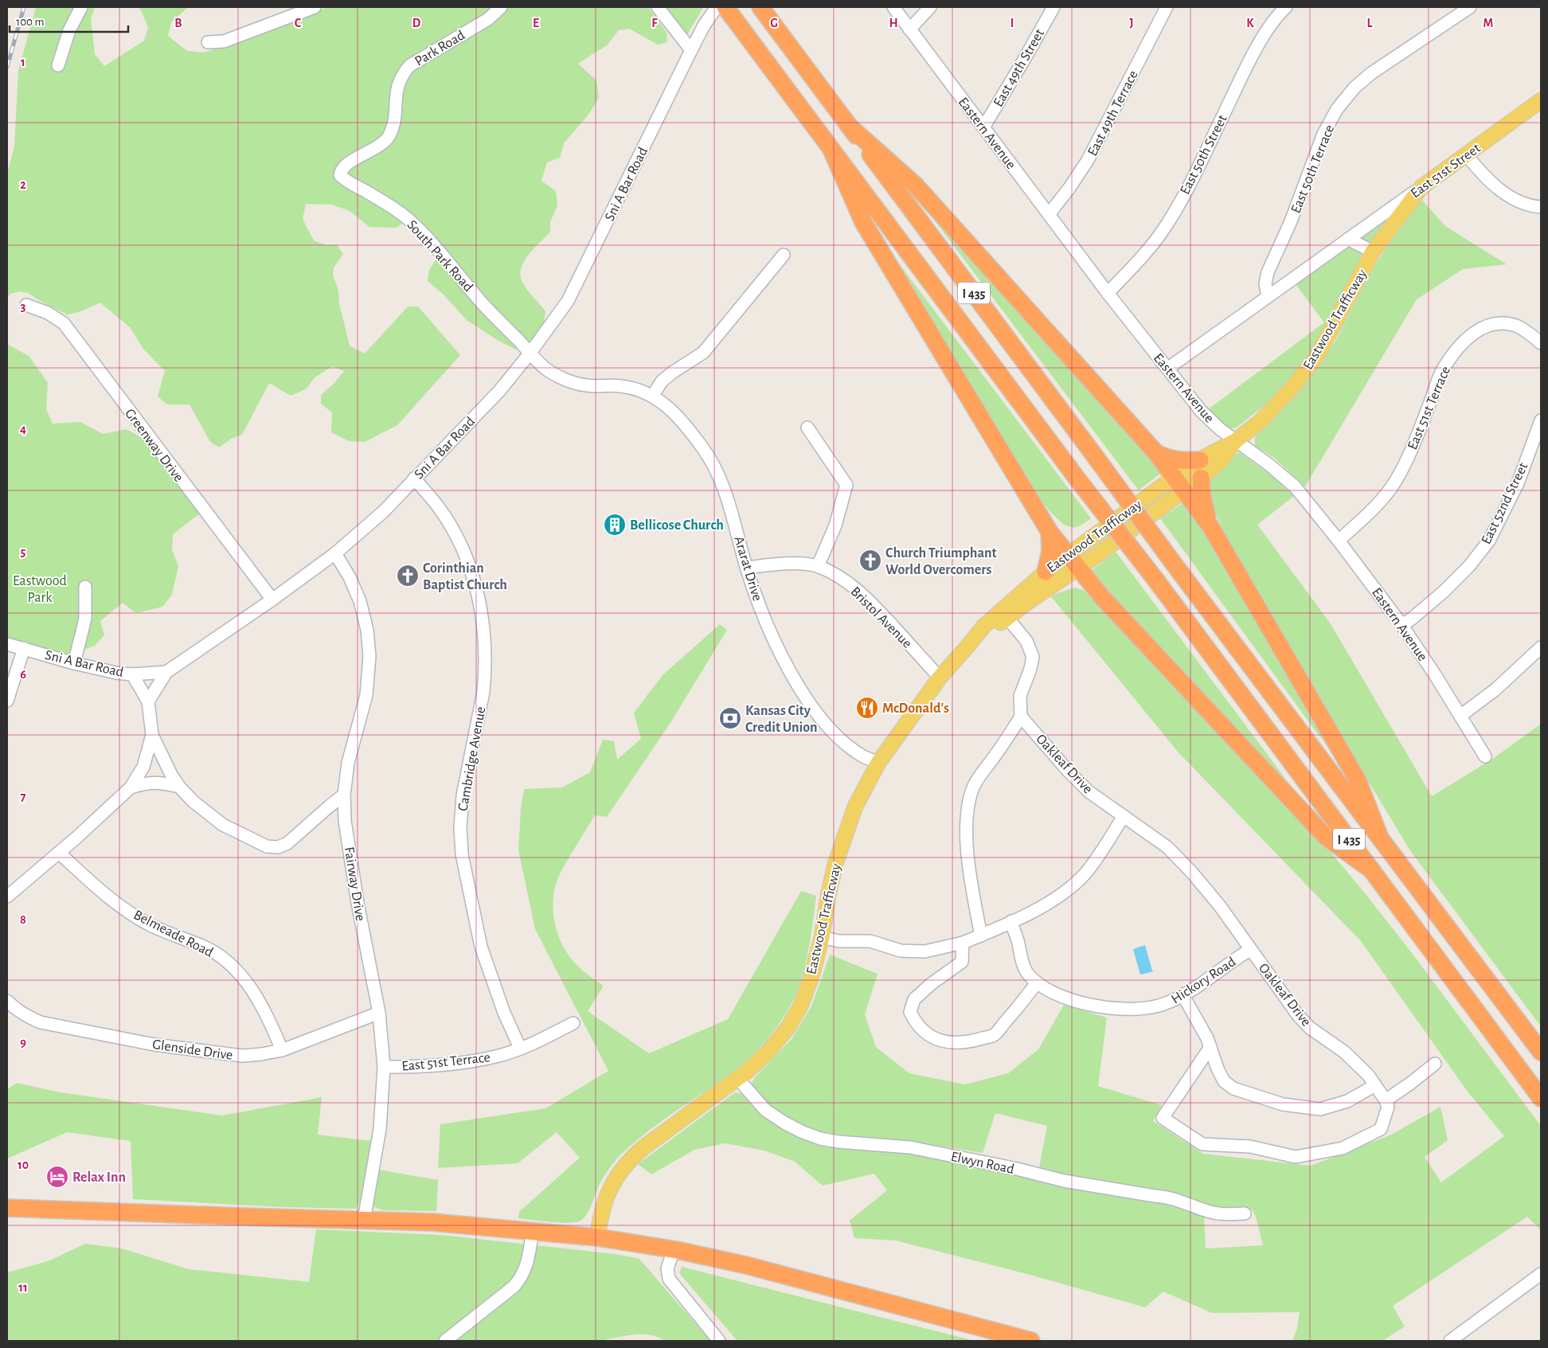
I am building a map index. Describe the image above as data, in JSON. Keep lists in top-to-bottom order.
{
  "streets": {
    "highway": ["I 435"],
    "main road": ["East 51st Street", "Eastwood Trafficway"],
    "street": [
      "Park Road",
      "East 49th Street",
      "East 49th Terrace",
      "Eastern Avenue",
      "East 50th Street",
      "East 50th Terrace",
      "Sni A Bar Road",
      "South Park Road",
      "East 51st Terrace",
      "Greenway Drive",
      "East 52nd Street",
      "Ararat Drive",
      "Bristol Avenue",
      "Cambridge Avenue",
      "Oakleaf Drive",
      "Fairway Drive",
      "Belmeade Road",
      "Hickory Road",
      "Glenside Drive",
      "Elwyn Road"
    ]
  },
  "crossings": [
    ["Park Road", "South Park Road"],
    ["East 49th Street", "Eastern Avenue"],
    ["East 49th Terrace", "Eastern Avenue"],
    ["Eastern Avenue", "East 50th Street"],
    ["Eastern Avenue", "East 51st Street"],
    ["Eastern Avenue", "Eastwood Trafficway"],
    ["Eastern Avenue", "East 51st Terrace"],
    ["Eastern Avenue", "East 52nd Street"],
    ["East 50th Terrace", "East 51st Street"],
    ["East 51st Street", "Eastwood Trafficway"],
    ["Sni A Bar Road", "South Park Road"],
    ["Sni A Bar Road", "Greenway Drive"],
    ["Sni A Bar Road", "Ararat Drive"],
    ["Sni A Bar Road", "Cambridge Avenue"],
    ["Sni A Bar Road", "Fairway Drive"],
    ["South Park Road", "Ararat Drive"],
    ["Eastwood Trafficway", "Ararat Drive"],
    ["Eastwood Trafficway", "Bristol Avenue"],
    ["Eastwood Trafficway", "Elwyn Road"],
    ["East 51st Terrace", "Cambridge Avenue"],
    ["East 51st Terrace", "Fairway Drive"],
    ["Ararat Drive", "Bristol Avenue"],
    ["Oakleaf Drive", "Hickory Road"],
    ["Fairway Drive", "Glenside Drive"],
    ["Belmeade Road", "Glenside Drive"]
  ],
  "parks": ["Eastwood Park"],
  "places": {
    "building": ["Bellicose Church"],
    "church": ["Church Triumphant World Overcomers", "Corinthian Baptist Church"],
    "restaurant": ["McDonald's"],
    "bank": ["Kansas City Credit Union"],
    "hotel": ["Relax Inn"]
  },
  "scale_bar": "100 m",
  "grid": {
    "columns": [
      "B",
      "C",
      "D",
      "E",
      "F",
      "G",
      "H",
      "I",
      "J",
      "K",
      "L",
      "M"
    ],
    "rows": [
      "1",
      "2",
      "3",
      "4",
      "5",
      "6",
      "7",
      "8",
      "9",
      "10",
      "11"
    ]
  }
}
